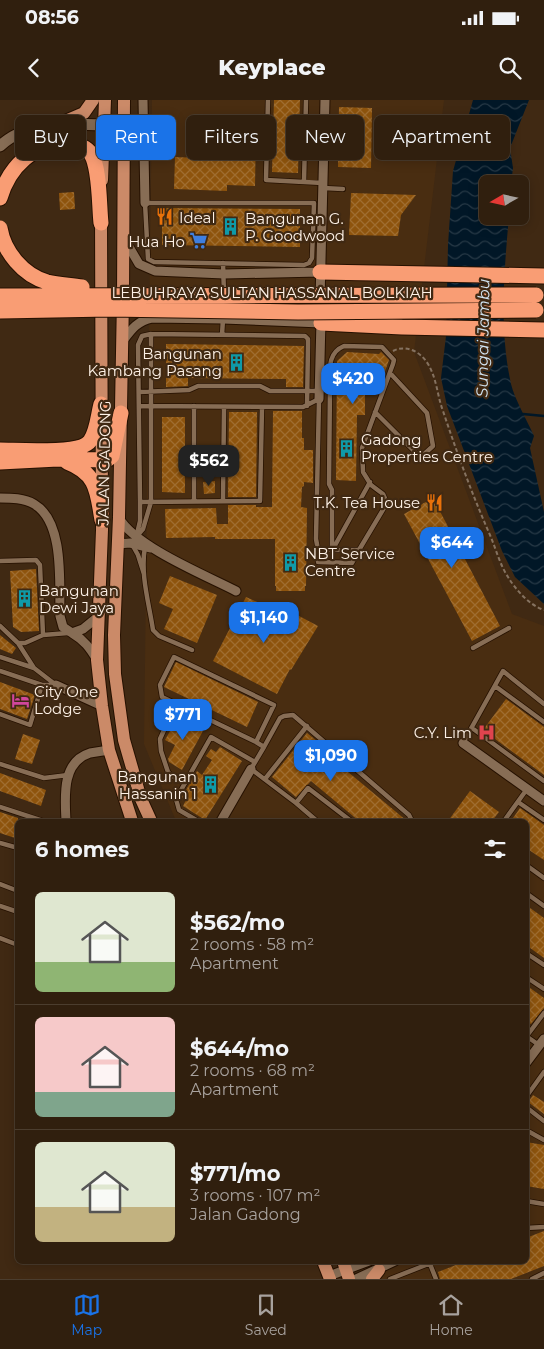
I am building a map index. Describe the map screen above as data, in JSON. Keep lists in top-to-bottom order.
{
  "streets": {
    "highway": ["LEBUHRAYA SULTAN HASSANAL BOLKIAH"],
    "main road": ["JALAN GADONG"]
  },
  "water": ["Sungai Jambu"],
  "places": {
    "restaurant": ["Ideal", "T.K. Tea House"],
    "building": [
      "Bangunan G. P. Goodwood",
      "Bangunan Kambang Pasang",
      "Gadong Properties Centre",
      "NBT Service Centre",
      "Bangunan Dewi Jaya",
      "Bangunan Hassanin 1"
    ],
    "supermarket": ["Hua Ho"],
    "hotel": ["City One Lodge"],
    "hospital": ["C.Y. Lim"]
  },
  "north": "left",
  "page": {
    "status": "08:56",
    "header": "Keyplace",
    "chip": [
      "Buy",
      "Rent",
      "Filters",
      "New",
      "Apartment"
    ],
    "price": [
      "$420",
      "$562",
      "$644",
      "$1,140",
      "$771",
      "$1,090"
    ],
    "heading": "6 homes",
    "list": [
      {
        "name": "$562/mo",
        "note": "2 rooms · 58 m² · Apartment"
      },
      {
        "name": "$644/mo",
        "note": "2 rooms · 68 m² · Apartment"
      },
      {
        "name": "$771/mo",
        "note": "3 rooms · 107 m² · Jalan Gadong"
      }
    ],
    "tabs": ["Map", "Saved", "Home"]
  }
}
